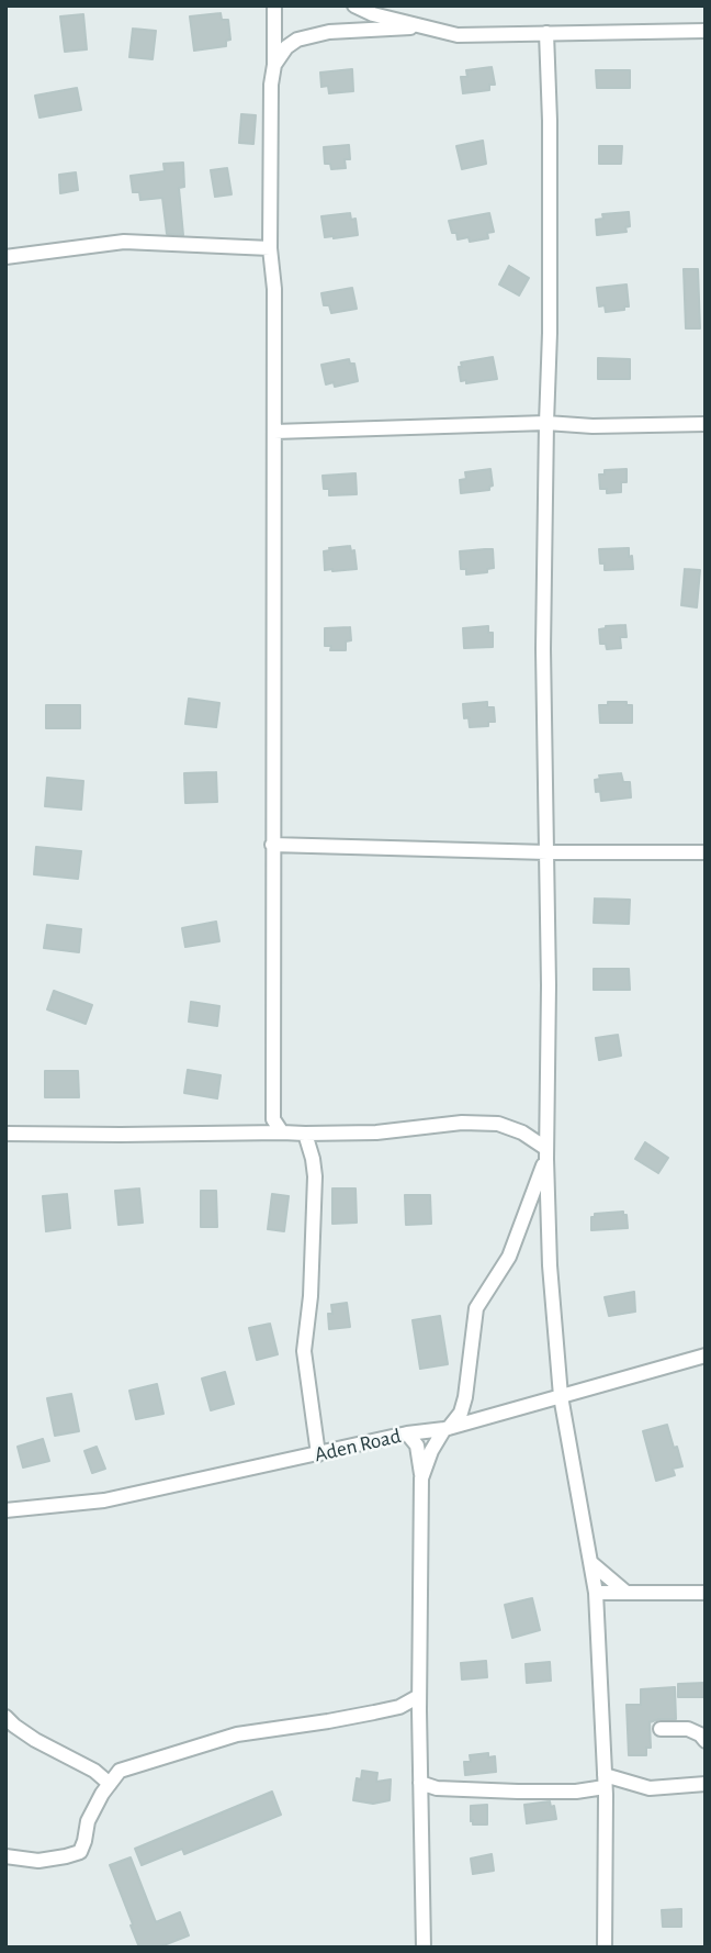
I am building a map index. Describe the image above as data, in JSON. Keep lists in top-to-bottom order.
{
  "streets": {
    "street": ["Aden Road"]
  }
}
